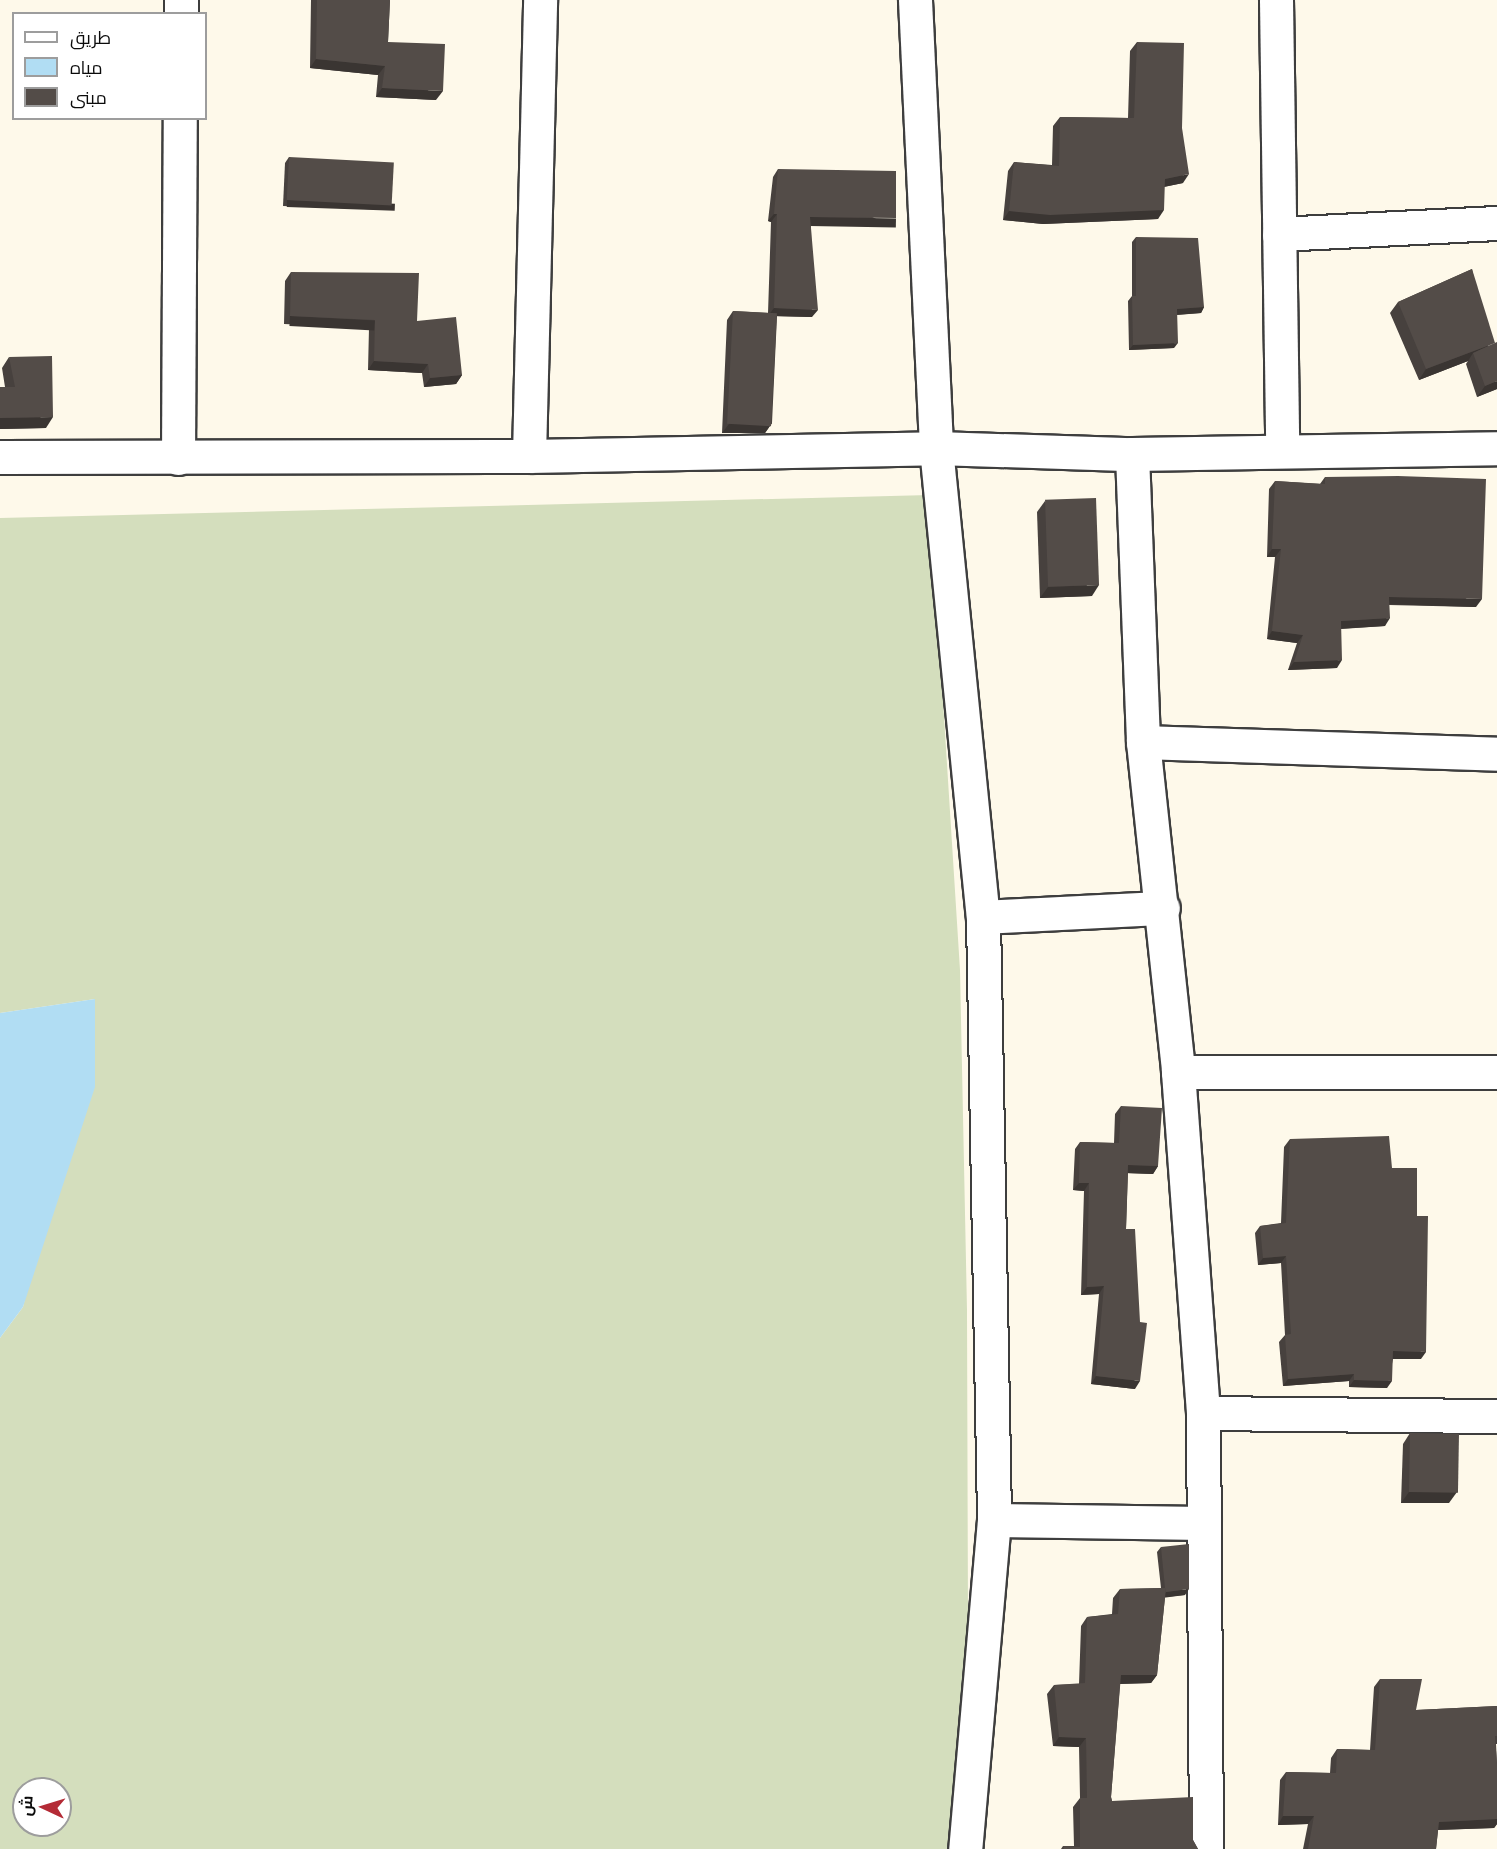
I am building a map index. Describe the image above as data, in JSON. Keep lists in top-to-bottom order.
{
  "legend": ["طريق", "مياه", "مبنى"],
  "north": "left"
}
